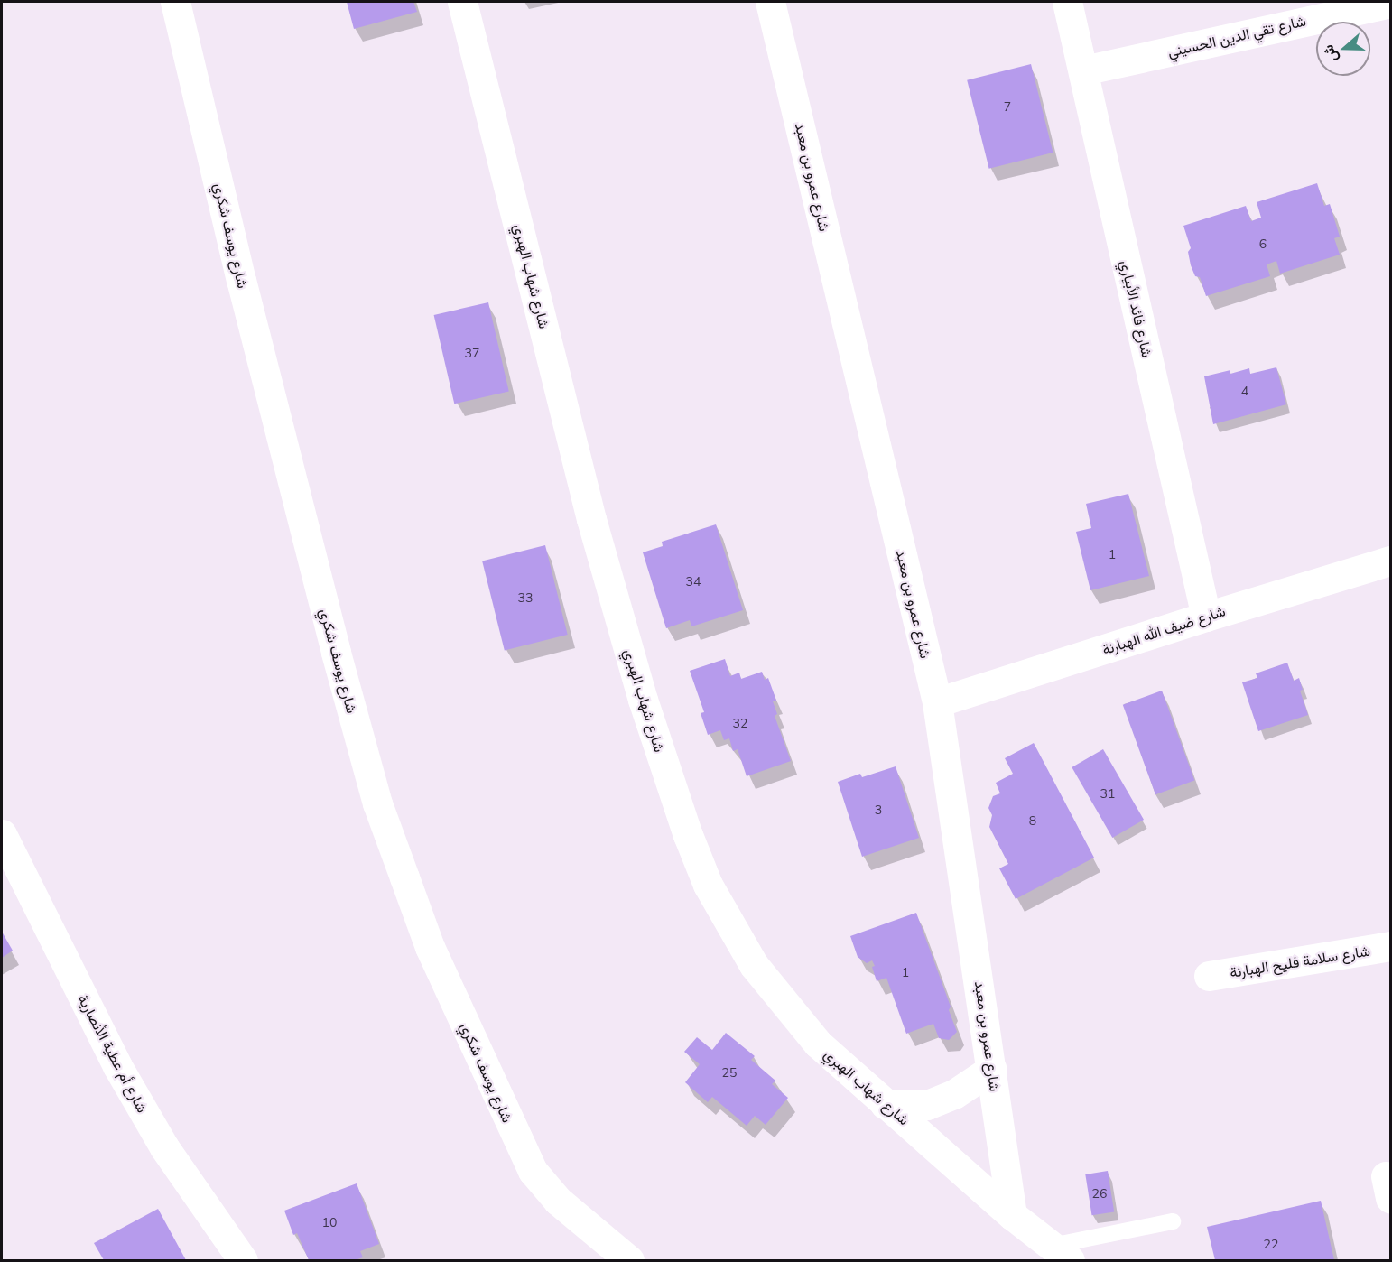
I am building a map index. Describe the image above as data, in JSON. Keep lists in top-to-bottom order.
{
  "streets": {
    "street": [
      "شارع تقي الدين الحسيني",
      "شارع عمرو بن معبد",
      "شارع يوسف شكري",
      "شارع شهاب الهبري",
      "شارع فائد الأبياري",
      "شارع ضيف الله الهبارنة",
      "شارع سلامة فليح الهبارنة",
      "شارع أم عطية الأنصارية"
    ]
  },
  "crossings": [
    ["شارع تقي الدين الحسيني", "شارع فائد الأبياري"],
    ["شارع عمرو بن معبد", "شارع شهاب الهبري"],
    ["شارع عمرو بن معبد", "شارع ضيف الله الهبارنة"],
    ["شارع فائد الأبياري", "شارع ضيف الله الهبارنة"]
  ],
  "house_numbers": [
    "7",
    "6",
    "37",
    "4",
    "1",
    "34",
    "33",
    "32",
    "31",
    "3",
    "8",
    "1",
    "25",
    "26",
    "10",
    "22"
  ],
  "north": "left"
}
